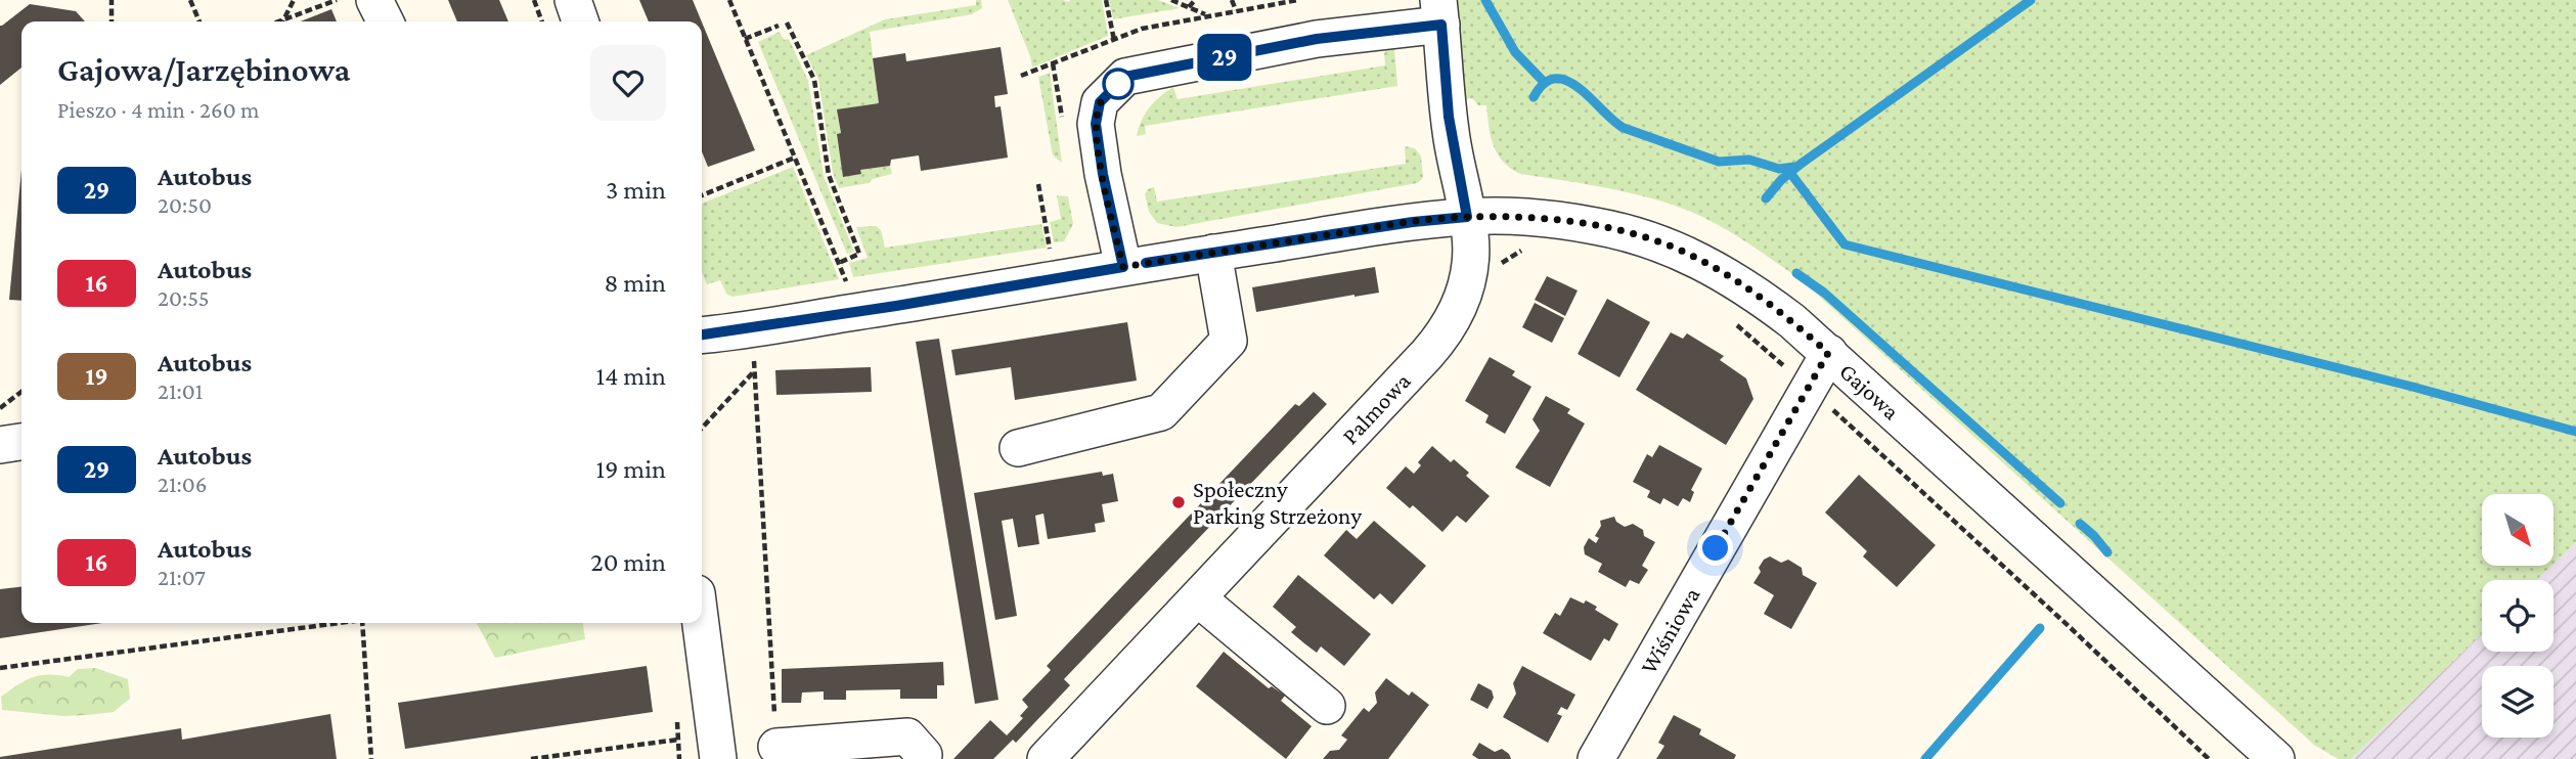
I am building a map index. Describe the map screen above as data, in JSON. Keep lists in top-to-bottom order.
{
  "streets": {
    "street": ["Gajowa", "Palmowa", "Wiśniowa"]
  },
  "crossings": [
    ["Gajowa", "Palmowa"],
    ["Gajowa", "Wiśniowa"]
  ],
  "places": ["Społeczny Parking Strzeżony"],
  "lines": ["bus line 29"],
  "north": "bottom right",
  "page": {
    "on_map": "29",
    "heading": ["Gajowa/Jarzębinowa", "Pieszo · 4 min · 260 m"],
    "list": [
      {
        "mark": "29",
        "name": "Autobus",
        "note": "20:50",
        "value": "3 min"
      },
      {
        "mark": "16",
        "name": "Autobus",
        "note": "20:55",
        "value": "8 min"
      },
      {
        "mark": "19",
        "name": "Autobus",
        "note": "21:01",
        "value": "14 min"
      },
      {
        "mark": "29",
        "name": "Autobus",
        "note": "21:06",
        "value": "19 min"
      },
      {
        "mark": "16",
        "name": "Autobus",
        "note": "21:07",
        "value": "20 min"
      }
    ]
  }
}
